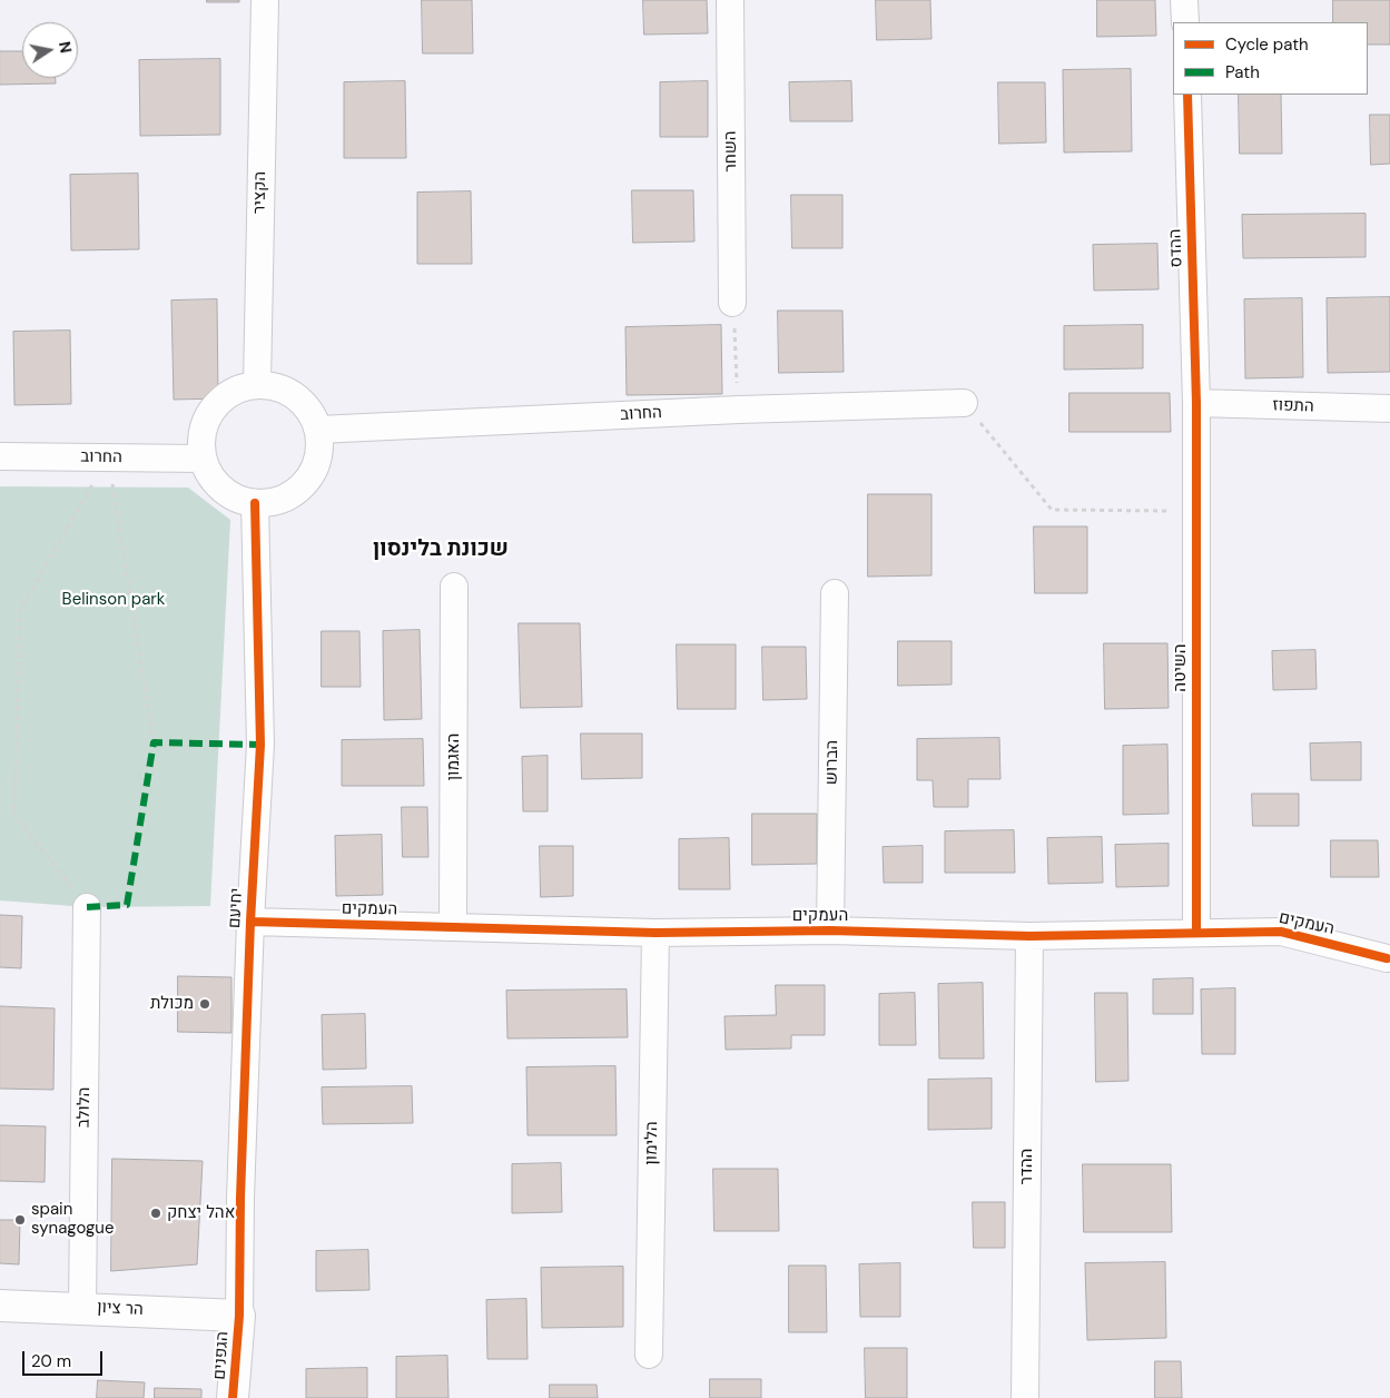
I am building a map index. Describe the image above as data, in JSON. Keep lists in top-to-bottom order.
{
  "streets": {
    "street": [
      "השחר",
      "הקציר",
      "ההדס",
      "התפוז",
      "החרוב",
      "השיטה",
      "האגמון",
      "הברוש",
      "יחיעם",
      "העמקים",
      "הלולב",
      "הלימון",
      "ההדר",
      "הר ציון",
      "הגפנים"
    ]
  },
  "crossings": [
    ["הקציר", "החרוב"],
    ["הקציר", "יחיעם"],
    ["ההדס", "התפוז"],
    ["ההדס", "השיטה"],
    ["התפוז", "השיטה"],
    ["החרוב", "יחיעם"],
    ["השיטה", "העמקים"],
    ["האגמון", "העמקים"],
    ["הברוש", "העמקים"],
    ["יחיעם", "העמקים"],
    ["יחיעם", "הר ציון"],
    ["יחיעם", "הגפנים"],
    ["העמקים", "הלימון"],
    ["העמקים", "ההדר"],
    ["הלולב", "הר ציון"],
    ["הר ציון", "הגפנים"]
  ],
  "districts": ["שכונת בלינסון"],
  "parks": ["Belinson park"],
  "places": ["מכולת", "אהל יצחק", "spain synagogue"],
  "legend": ["Cycle path", "Path"],
  "scale_bar": "20 m",
  "north": "right"
}
